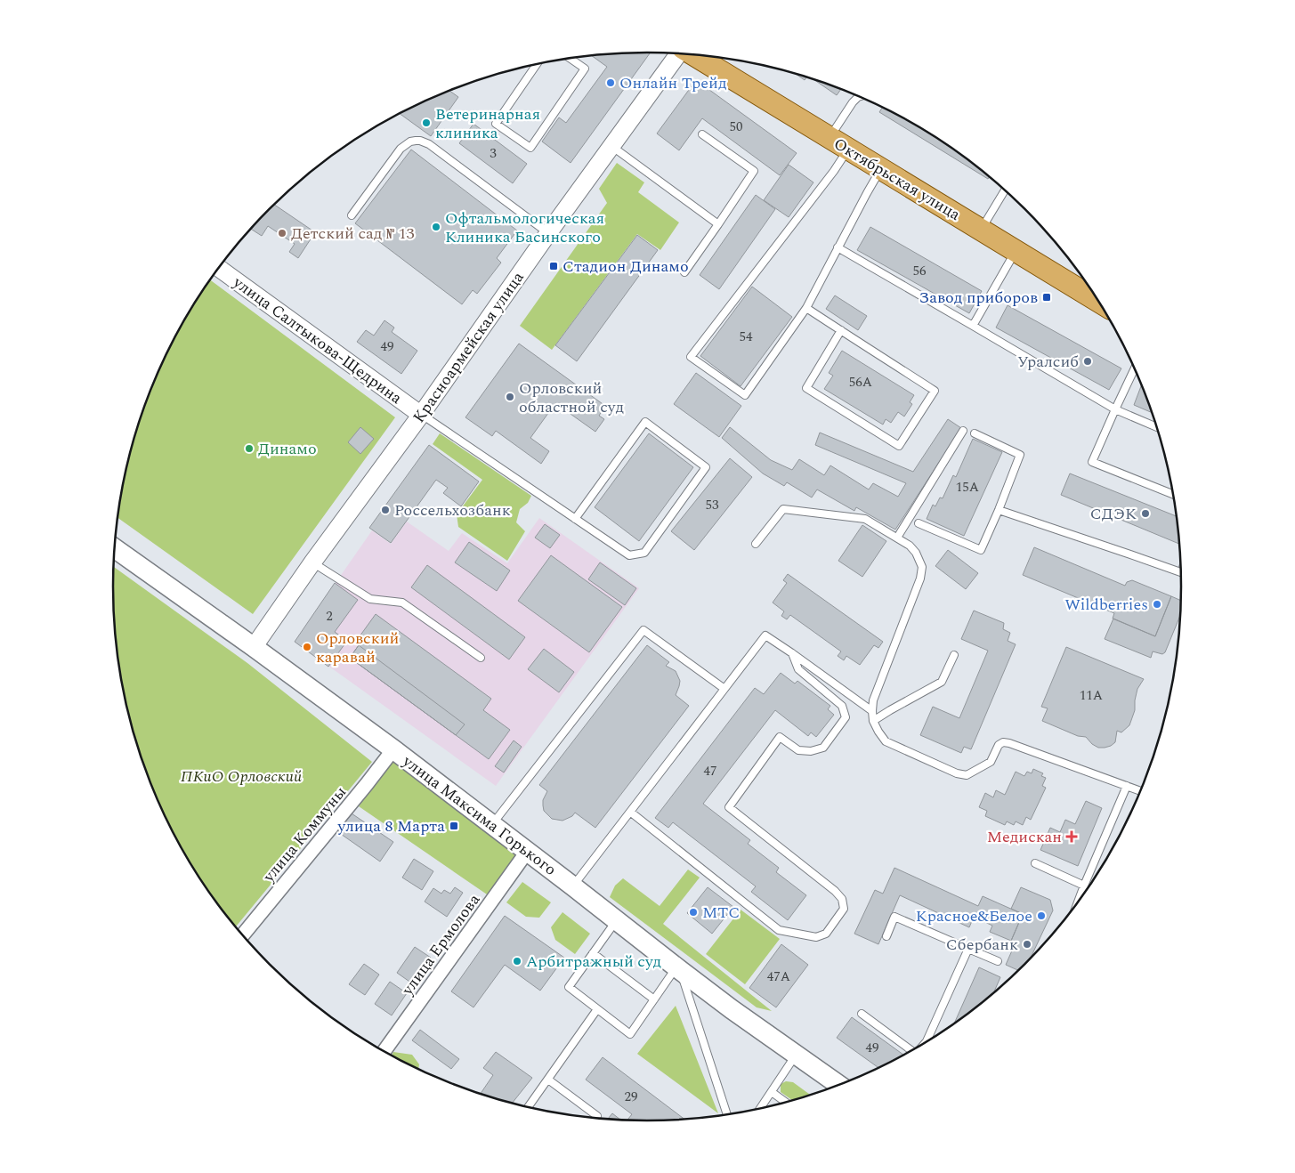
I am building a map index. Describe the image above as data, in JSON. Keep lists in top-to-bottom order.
{
  "streets": {
    "main road": ["Октябрьская улица", "улица Максима Горького"],
    "street": [
      "улица Салтыкова-Щедрина",
      "Красноармейская улица",
      "улица Коммуны",
      "улица Ермолова"
    ]
  },
  "crossings": [
    ["улица Салтыкова-Щедрина", "Красноармейская улица"],
    ["Красноармейская улица", "улица Максима Горького"],
    ["улица Максима Горького", "улица Коммуны"],
    ["улица Максима Горького", "улица Ермолова"]
  ],
  "parks": ["ПКиО Орловский"],
  "places": {
    "other": [
      "Онлайн Трейд",
      "Ветеринарная клиника",
      "Офтальмологическая Клиника Басинского",
      "Детский сад № 13",
      "Уралсиб",
      "Орловский областной суд",
      "Динамо",
      "Россельхозбанк",
      "СДЭК",
      "Wildberries",
      "Орловский каравай",
      "МТС",
      "Красное&Белое",
      "Сбербанк",
      "Арбитражный суд"
    ],
    "transit": ["Стадион Динамо", "Завод приборов", "улица 8 Марта"],
    "health": ["Медискан"]
  },
  "house_numbers": [
    "50",
    "3",
    "56",
    "54",
    "49",
    "56А",
    "15А",
    "53",
    "2",
    "11А",
    "47",
    "47А",
    "49",
    "29"
  ]
}
